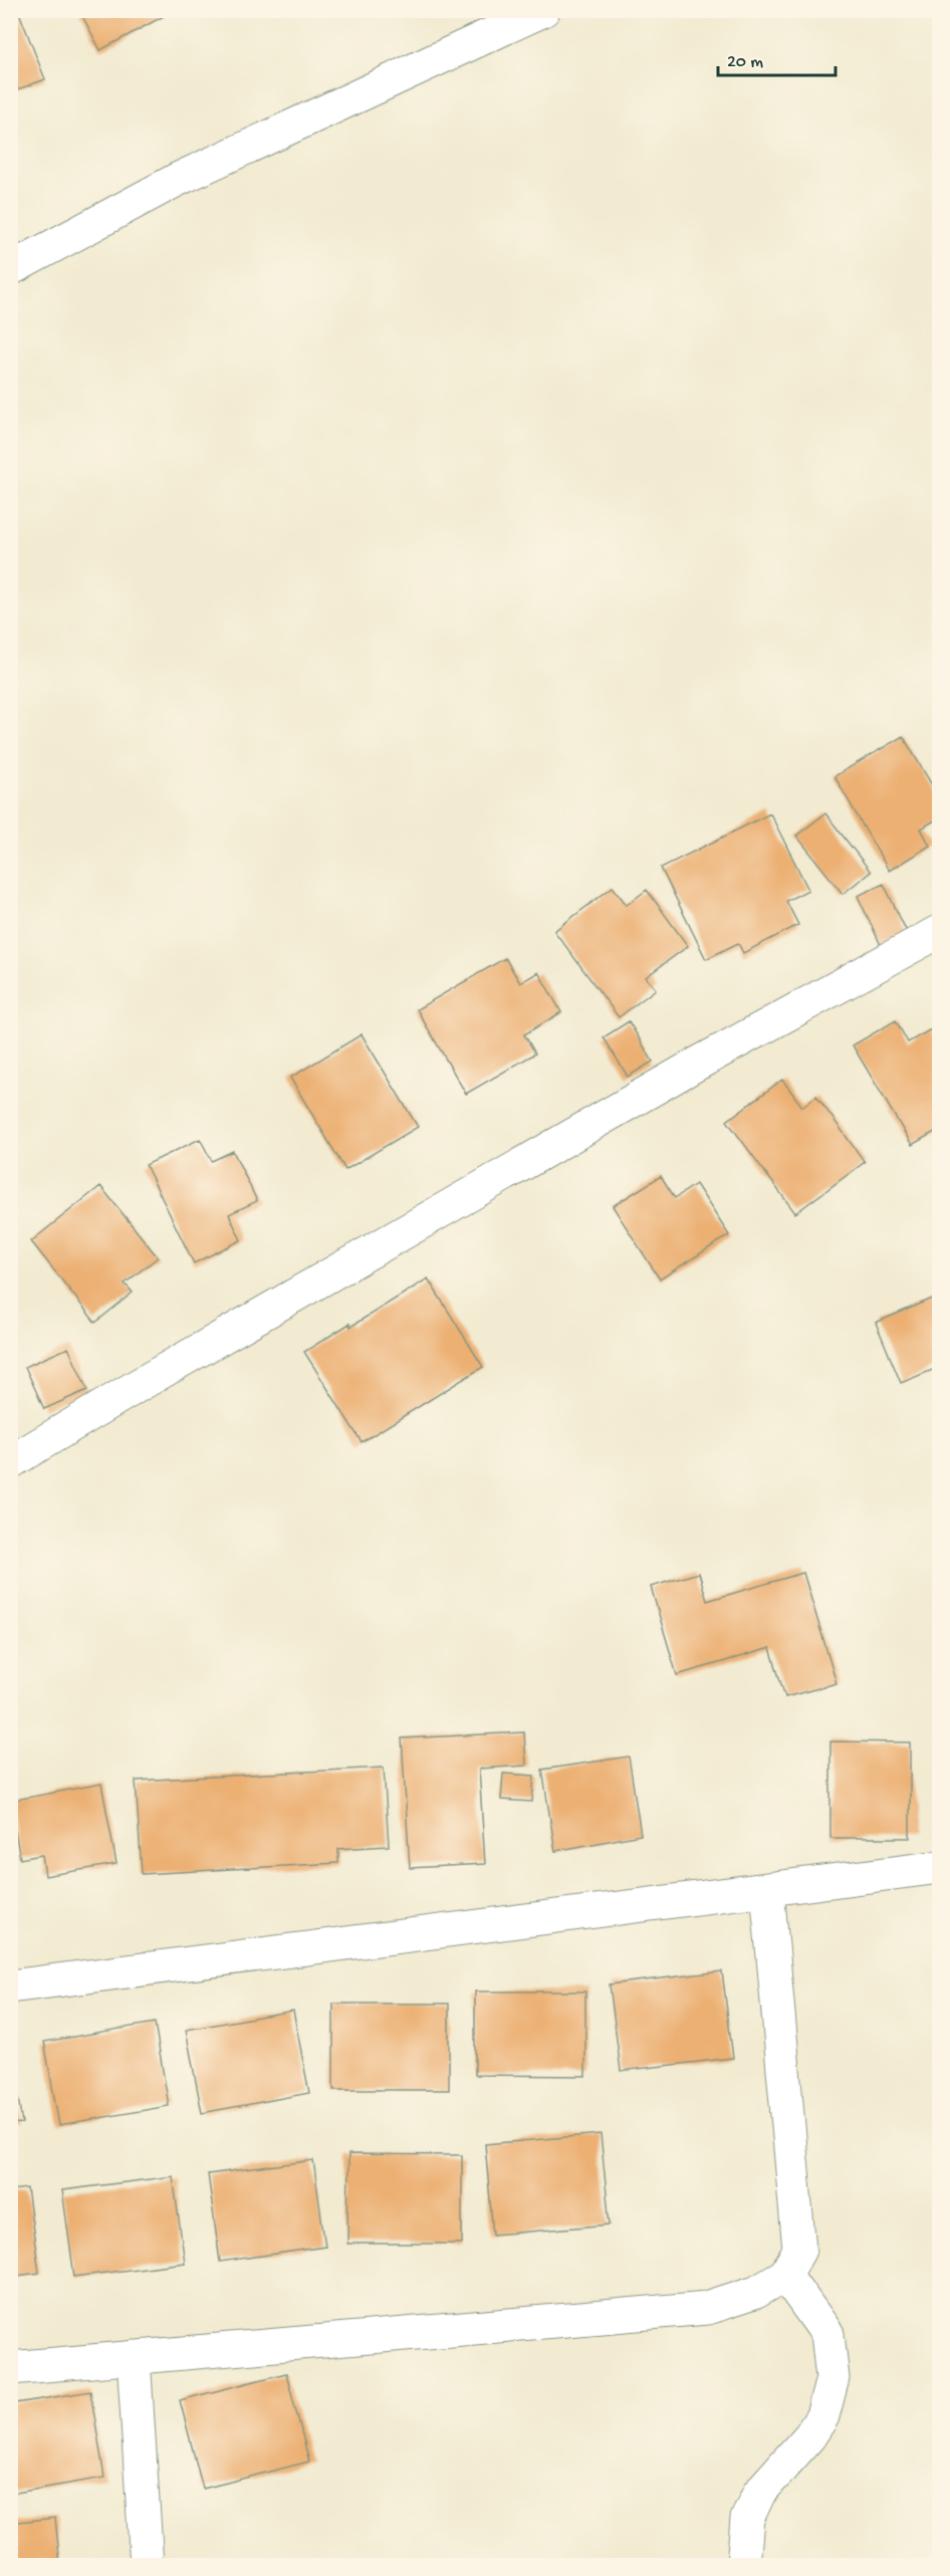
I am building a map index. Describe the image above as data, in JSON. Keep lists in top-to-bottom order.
{
  "scale_bar": "20 m"
}
